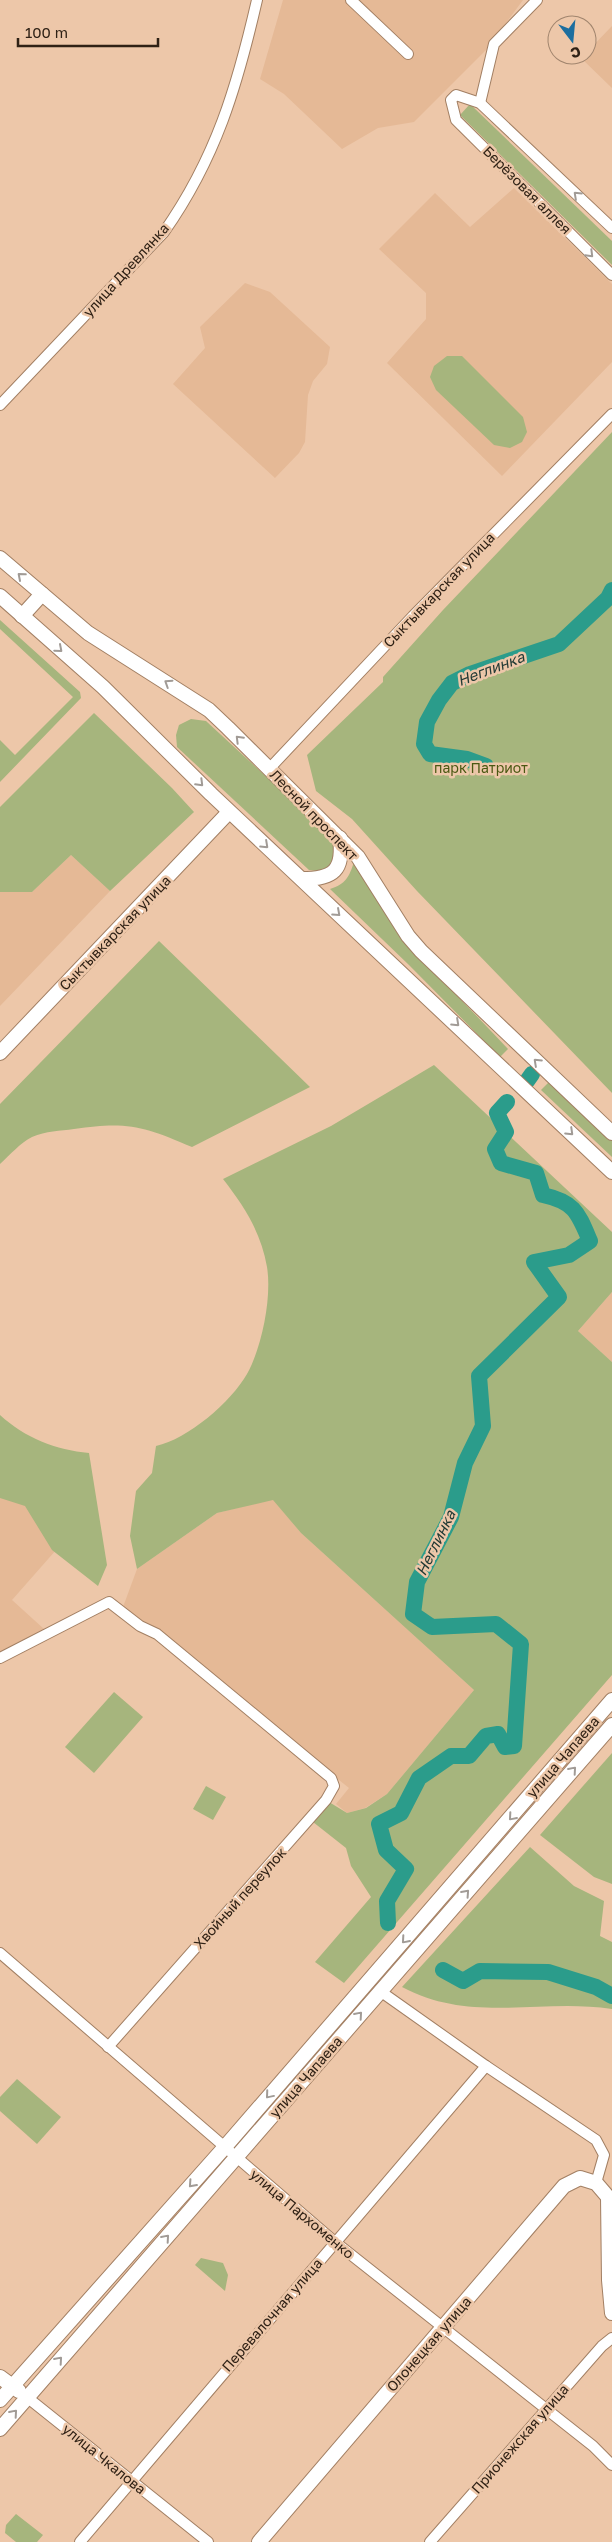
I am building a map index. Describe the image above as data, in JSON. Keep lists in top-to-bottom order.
{
  "streets": {
    "main road": [
      "Сыктывкарская улица",
      "Лесной проспект",
      "улица Чапаева",
      "Олонецкая улица",
      "улица Чкалова"
    ],
    "street": [
      "Берёзовая аллея",
      "улица Древлянка",
      "Хвойный переулок",
      "улица Пархоменко",
      "Перевалочная улица",
      "Прионежская улица"
    ]
  },
  "crossings": [
    ["Сыктывкарская улица", "Лесной проспект"],
    ["улица Чапаева", "улица Пархоменко"],
    ["улица Чапаева", "улица Чкалова"],
    ["Хвойный переулок", "улица Пархоменко"],
    ["улица Пархоменко", "Перевалочная улица"],
    ["улица Пархоменко", "Олонецкая улица"],
    ["улица Пархоменко", "Прионежская улица"],
    ["Перевалочная улица", "улица Чкалова"]
  ],
  "water": ["Неглинка"],
  "parks": ["парк Патриот"],
  "scale_bar": "100 m",
  "north": "bottom"
}
